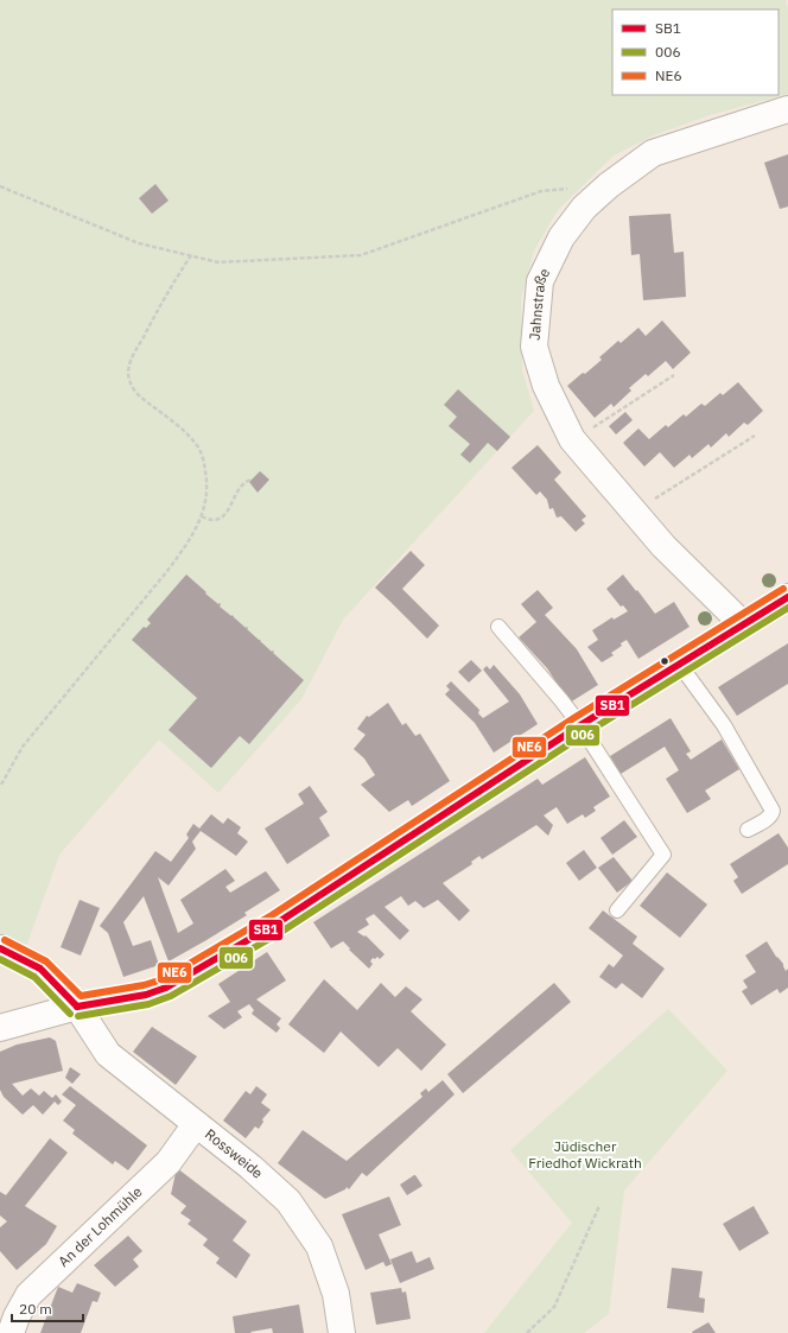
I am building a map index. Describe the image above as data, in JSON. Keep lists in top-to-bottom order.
{
  "streets": {
    "street": ["Jahnstraße", "Rossweide", "An der Lohmühle"]
  },
  "crossings": [
    ["Rossweide", "An der Lohmühle"]
  ],
  "parks": ["Jüdischer Friedhof Wickrath"],
  "lines": ["transit line NE6", "transit line SB1", "transit line 006"],
  "legend": ["SB1", "006", "NE6"],
  "scale_bar": "20 m"
}
